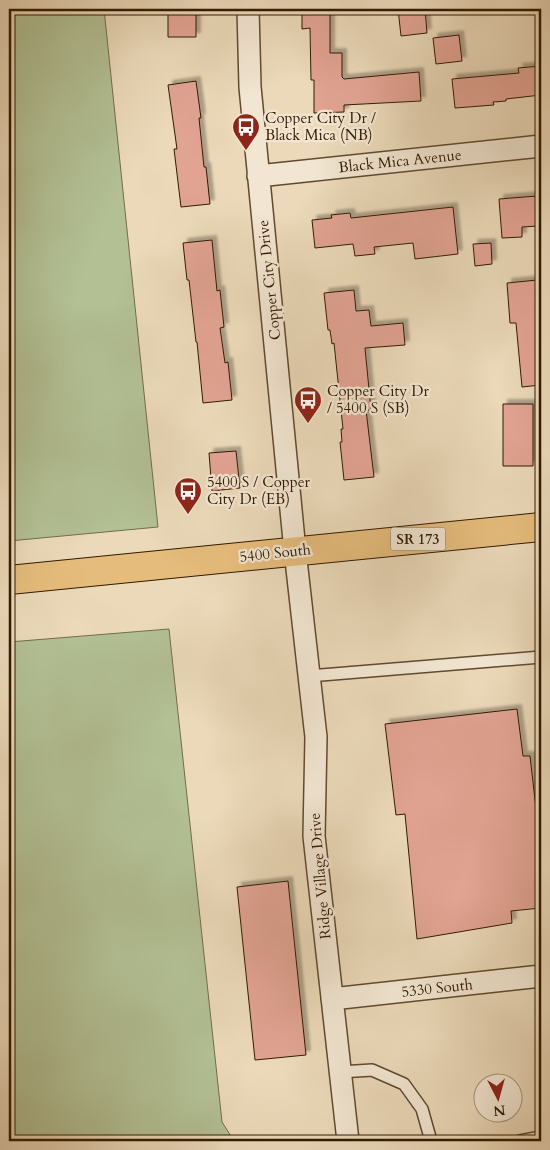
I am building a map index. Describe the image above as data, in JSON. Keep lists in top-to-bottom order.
{
  "streets": {
    "main road": ["SR 173", "5400 South"],
    "street": [
      "Black Mica Avenue",
      "Copper City Drive",
      "Ridge Village Drive",
      "5330 South"
    ]
  },
  "crossings": [
    ["Black Mica Avenue", "Copper City Drive"],
    ["Copper City Drive", "5400 South"],
    ["Copper City Drive", "Ridge Village Drive"],
    ["5400 South", "Ridge Village Drive"],
    ["Ridge Village Drive", "5330 South"]
  ],
  "places": {
    "bus stop": ["Copper City Dr / Black Mica (NB)", "Copper City Dr / 5400 S (SB)", "5400 S / Copper City Dr (EB)"]
  },
  "north": "bottom"
}
